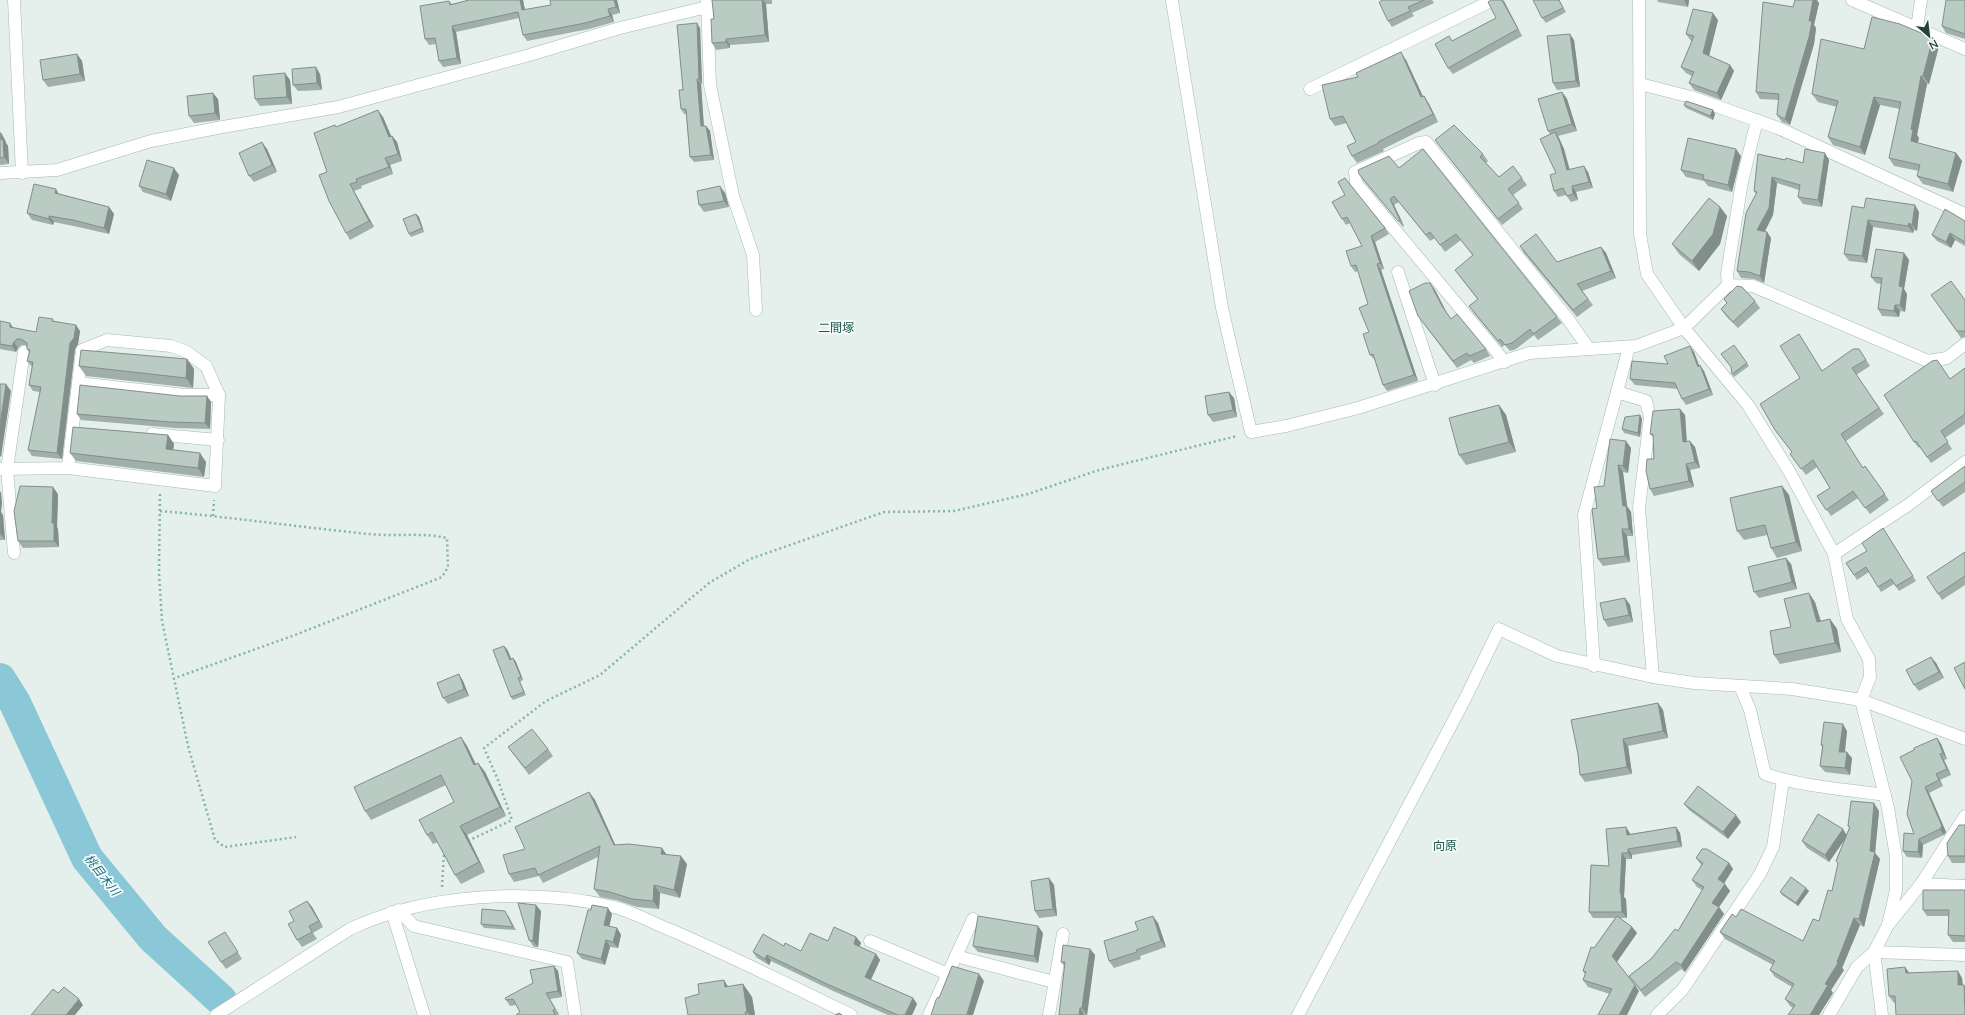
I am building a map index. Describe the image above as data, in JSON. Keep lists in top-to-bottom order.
{
  "districts": ["二間塚", "向原"],
  "water": ["桃目木川"],
  "north": "bottom right"
}
